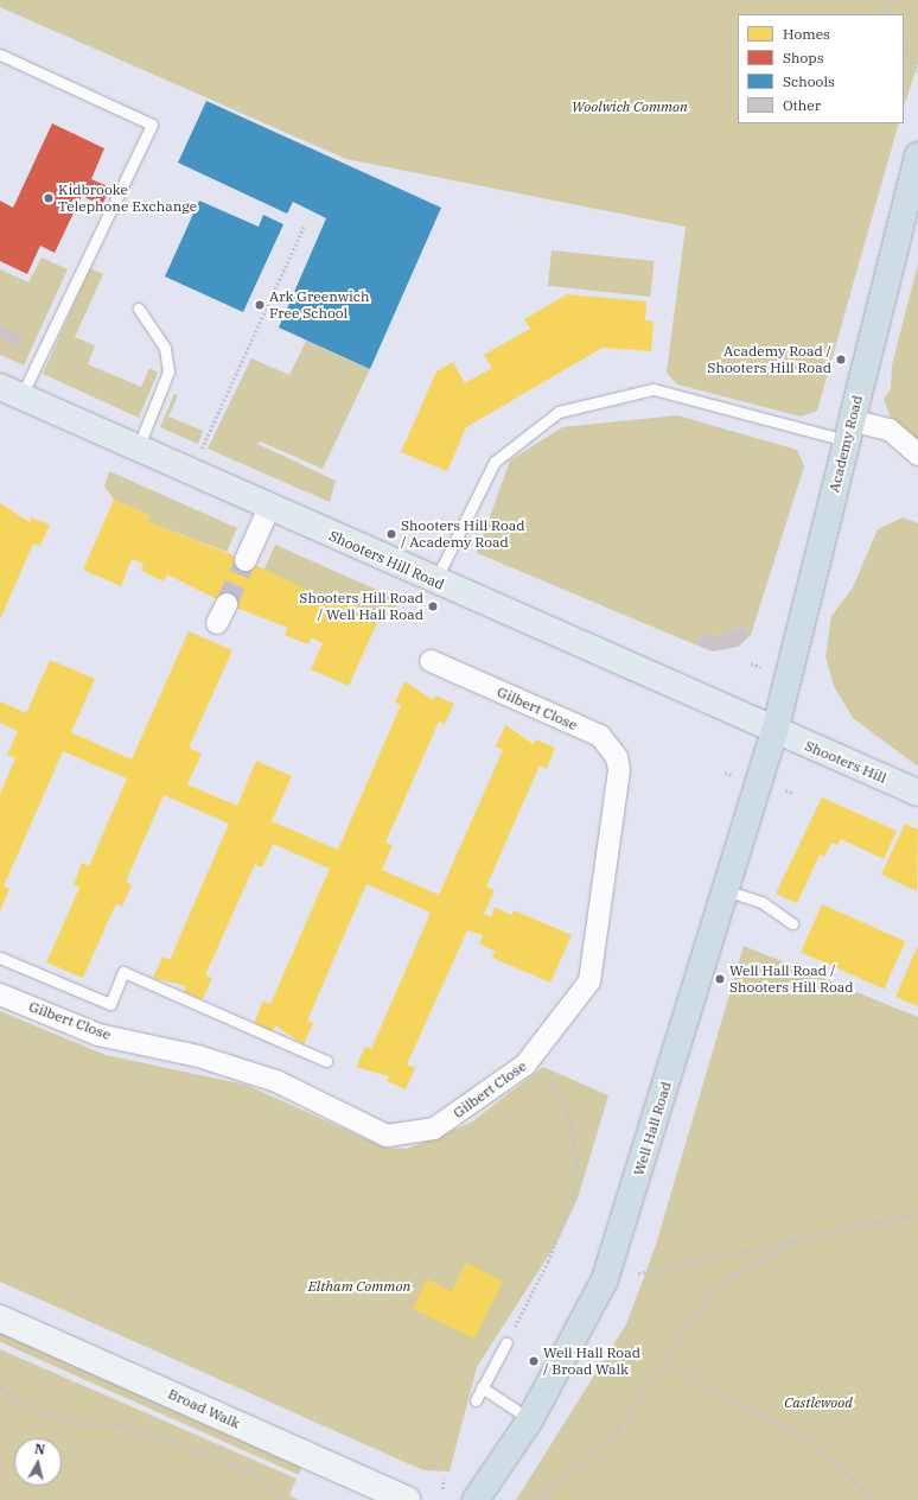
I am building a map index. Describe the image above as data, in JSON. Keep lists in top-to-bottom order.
{
  "streets": {
    "highway": ["Academy Road", "Well Hall Road"],
    "main road": ["Shooters Hill Road", "Shooters Hill"],
    "street": ["Gilbert Close", "Broad Walk"]
  },
  "crossings": [
    ["Academy Road", "Shooters Hill Road"],
    ["Academy Road", "Shooters Hill"],
    ["Academy Road", "Well Hall Road"],
    ["Shooters Hill Road", "Shooters Hill"],
    ["Shooters Hill Road", "Well Hall Road"],
    ["Shooters Hill", "Well Hall Road"]
  ],
  "parks": ["Woolwich Common", "Eltham Common", "Castlewood"],
  "places": [
    "Kidbrooke Telephone Exchange",
    "Ark Greenwich Free School",
    "Academy Road / Shooters Hill Road",
    "Shooters Hill Road / Academy Road",
    "Shooters Hill Road / Well Hall Road",
    "Well Hall Road / Shooters Hill Road",
    "Well Hall Road / Broad Walk"
  ],
  "legend": [
    "Homes",
    "Shops",
    "Schools",
    "Other"
  ],
  "north": "top"
}
